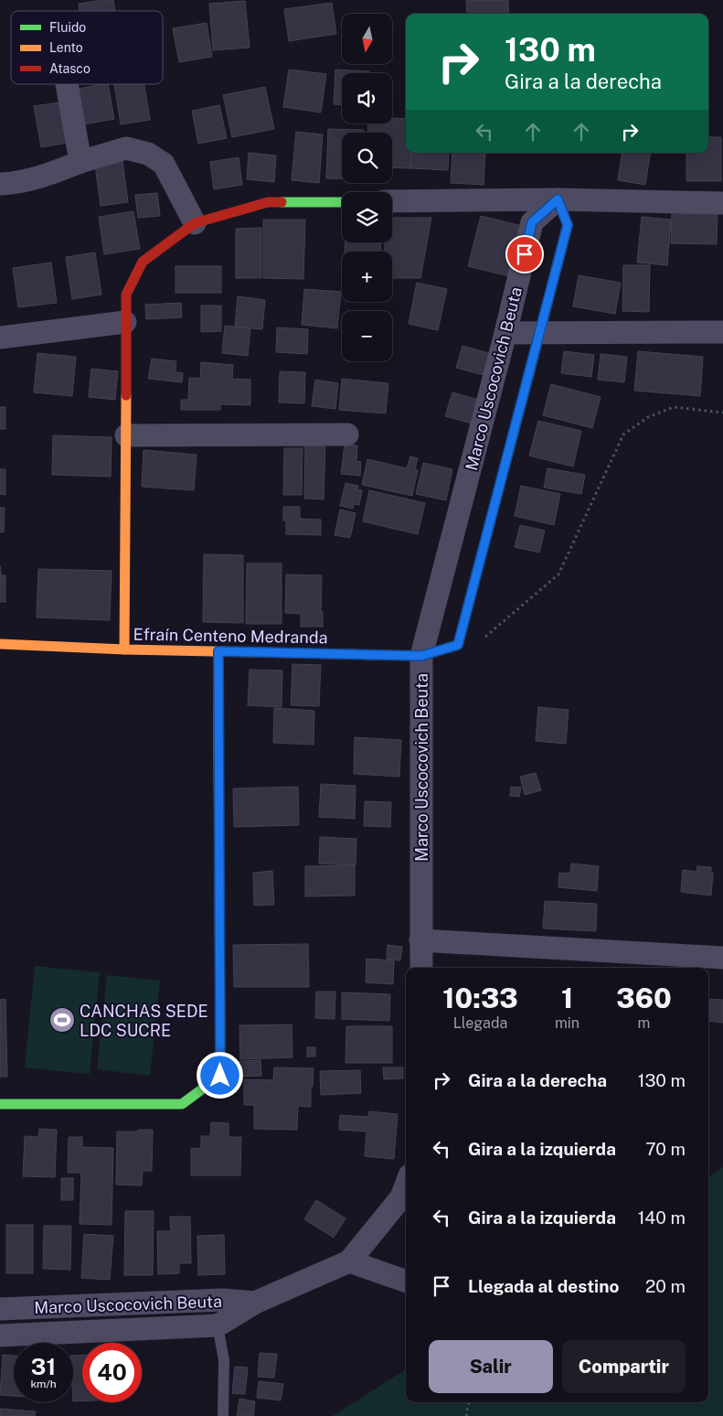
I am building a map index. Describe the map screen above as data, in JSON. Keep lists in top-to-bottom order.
{
  "streets": {
    "street": ["Marco Uscocovich Beuta", "Efraín Centeno Medranda"]
  },
  "crossings": [
    ["Marco Uscocovich Beuta", "Efraín Centeno Medranda"]
  ],
  "places": {
    "sports": ["CANCHAS SEDE LDC SUCRE"]
  },
  "legend": ["Fluido", "Lento", "Atasco"],
  "north": "bottom",
  "page": {
    "map_buttons": ["+", "−"],
    "turn": ["130 m", "Gira a la derecha"],
    "eta": [
      "10:33",
      "Llegada",
      "1",
      "min",
      "360",
      "m"
    ],
    "list": [
      {
        "name": "Gira a la derecha",
        "value": "130 m"
      },
      {
        "name": "Gira a la izquierda",
        "value": "70 m"
      },
      {
        "name": "Gira a la izquierda",
        "value": "140 m"
      },
      {
        "name": "Llegada al destino",
        "value": "20 m"
      }
    ],
    "buttons": ["Salir", "Compartir"],
    "speed": "31 km/h",
    "limit": "40"
  }
}
